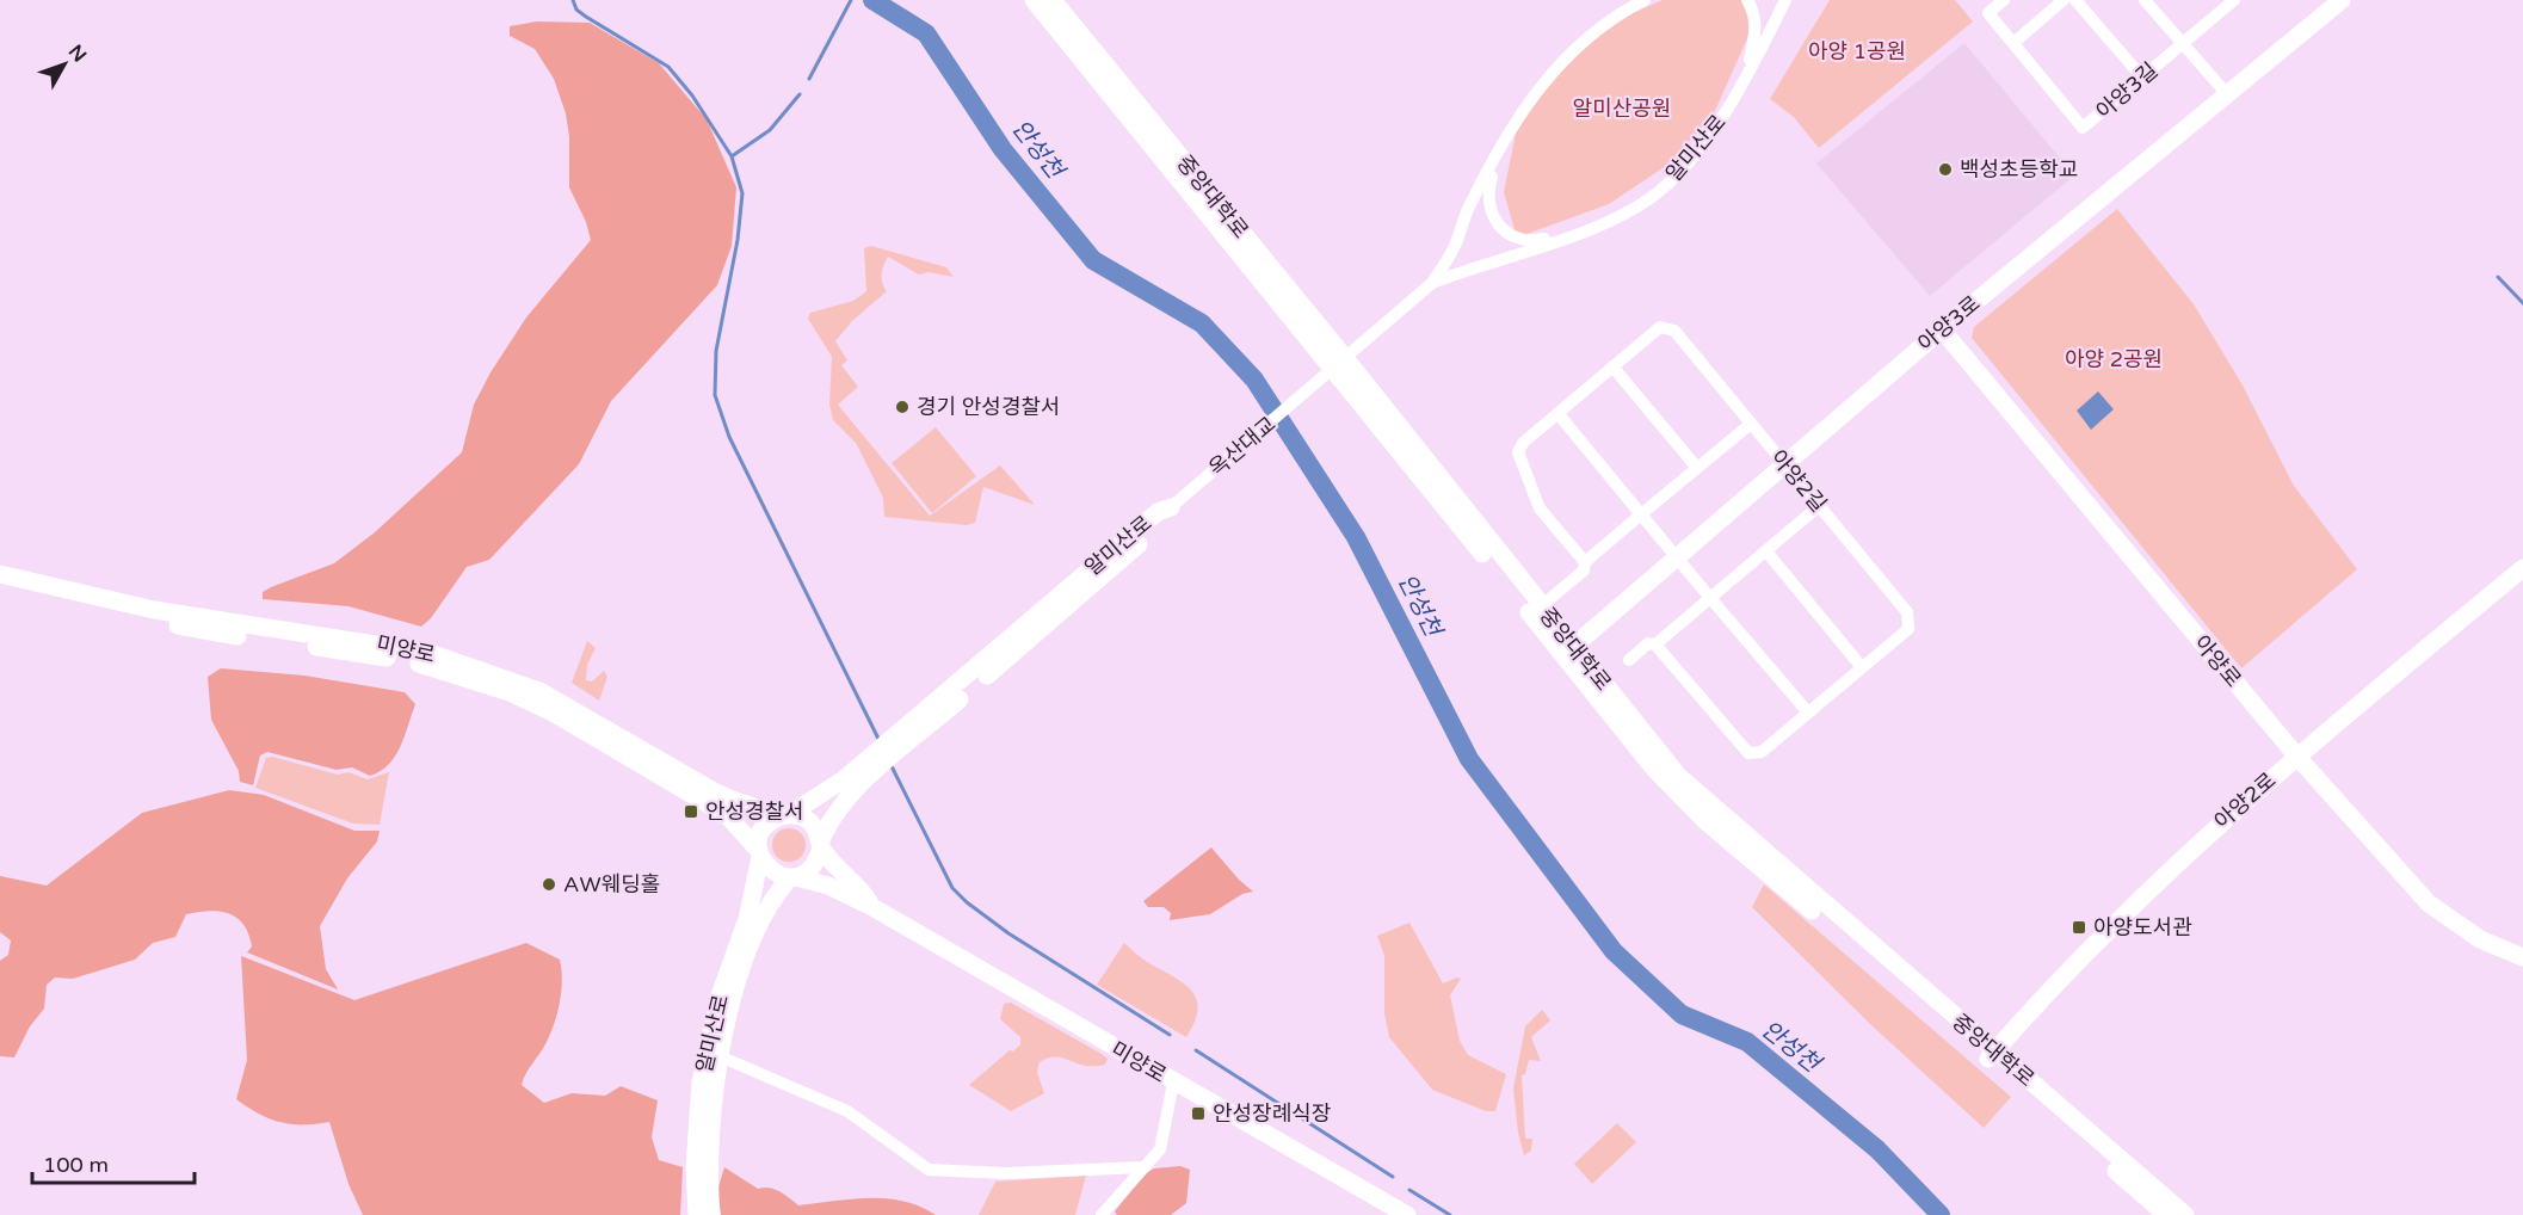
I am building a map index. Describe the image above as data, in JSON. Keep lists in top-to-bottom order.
{
  "streets": {
    "street": [
      "아양3길",
      "알미산로",
      "중앙대학로",
      "아양3로",
      "옥산대교",
      "아양2길",
      "미양로",
      "아양로",
      "아양2로"
    ]
  },
  "crossings": [
    ["알미산로", "중앙대학로"],
    ["알미산로", "옥산대교"],
    ["알미산로", "미양로"],
    ["중앙대학로", "아양3로"],
    ["중앙대학로", "아양2로"],
    ["아양3로", "아양2길"],
    ["아양3로", "아양로"],
    ["아양로", "아양2로"]
  ],
  "water": ["안성천"],
  "parks": ["아양 1공원", "알미산공원", "아양 2공원"],
  "places": {
    "other": ["백성초등학교", "경기 안성경찰서", "AW웨딩홀"],
    "transit": ["안성경찰서", "아양도서관", "안성장례식장"]
  },
  "scale_bar": "100 m",
  "north": "top right"
}
